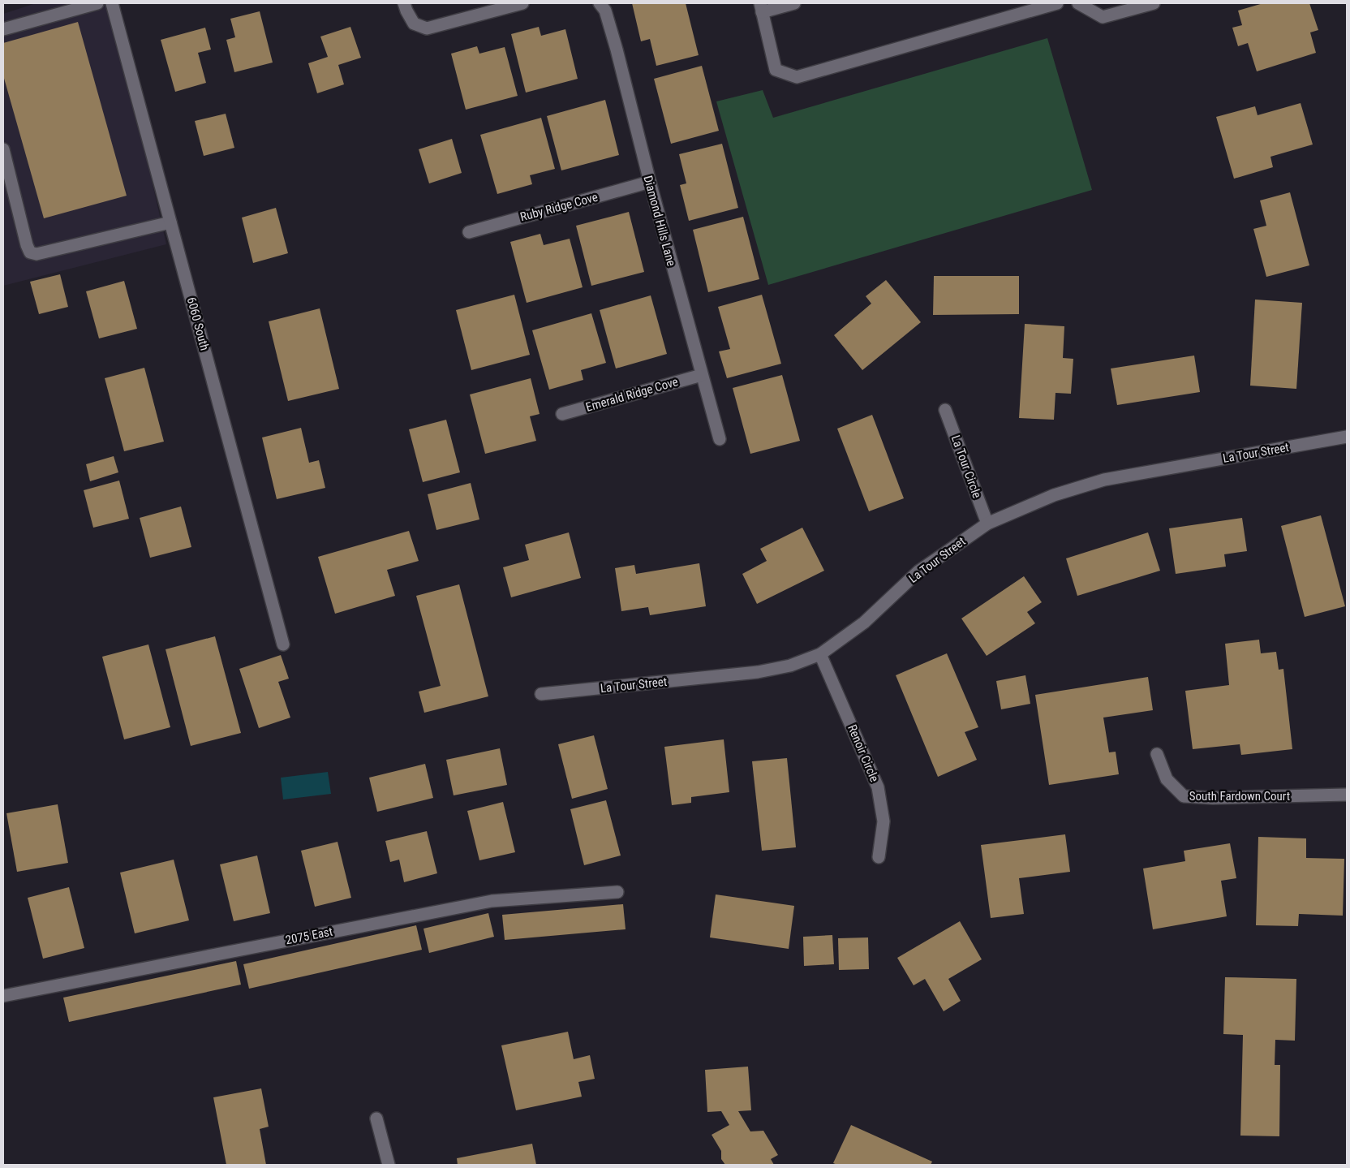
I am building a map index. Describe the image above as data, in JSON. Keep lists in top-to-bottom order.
{
  "streets": {
    "street": [
      "Ruby Ridge Cove",
      "Diamond Hills Lane",
      "6060 South",
      "Emerald Ridge Cove",
      "La Tour Street",
      "La Tour Circle",
      "Renoir Circle",
      "South Fardown Court",
      "2075 East"
    ]
  },
  "crossings": [
    ["Ruby Ridge Cove", "Diamond Hills Lane"],
    ["Diamond Hills Lane", "Emerald Ridge Cove"],
    ["La Tour Street", "La Tour Circle"],
    ["La Tour Street", "Renoir Circle"]
  ]
}
